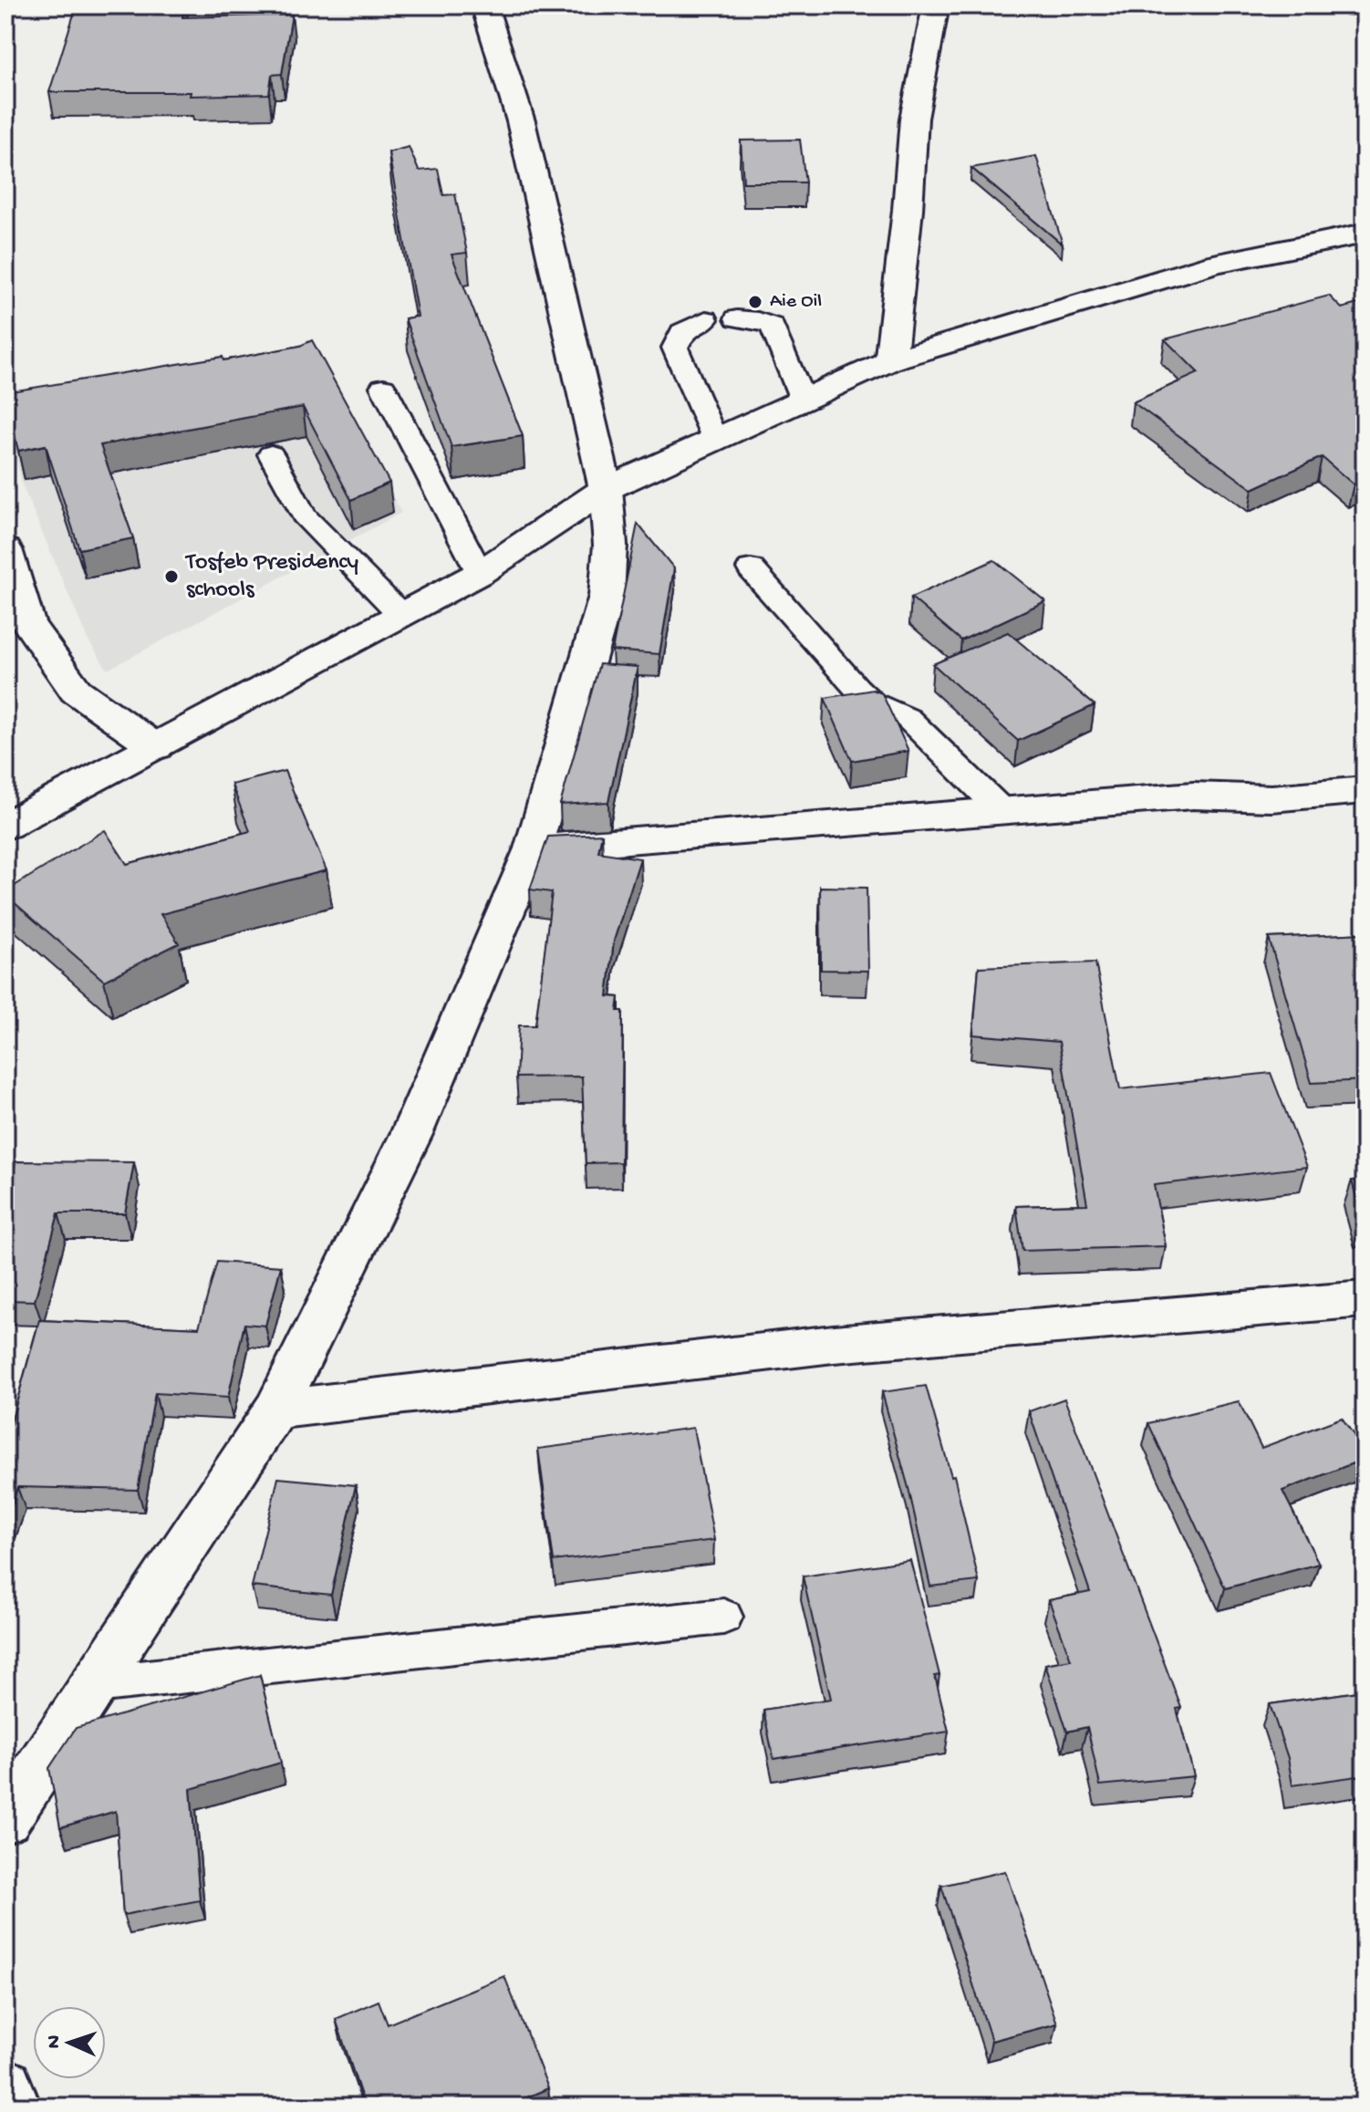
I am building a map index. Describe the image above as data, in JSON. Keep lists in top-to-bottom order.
{
  "places": ["Aie Oil", "Tosfeb Presidency schools"],
  "north": "left"
}
